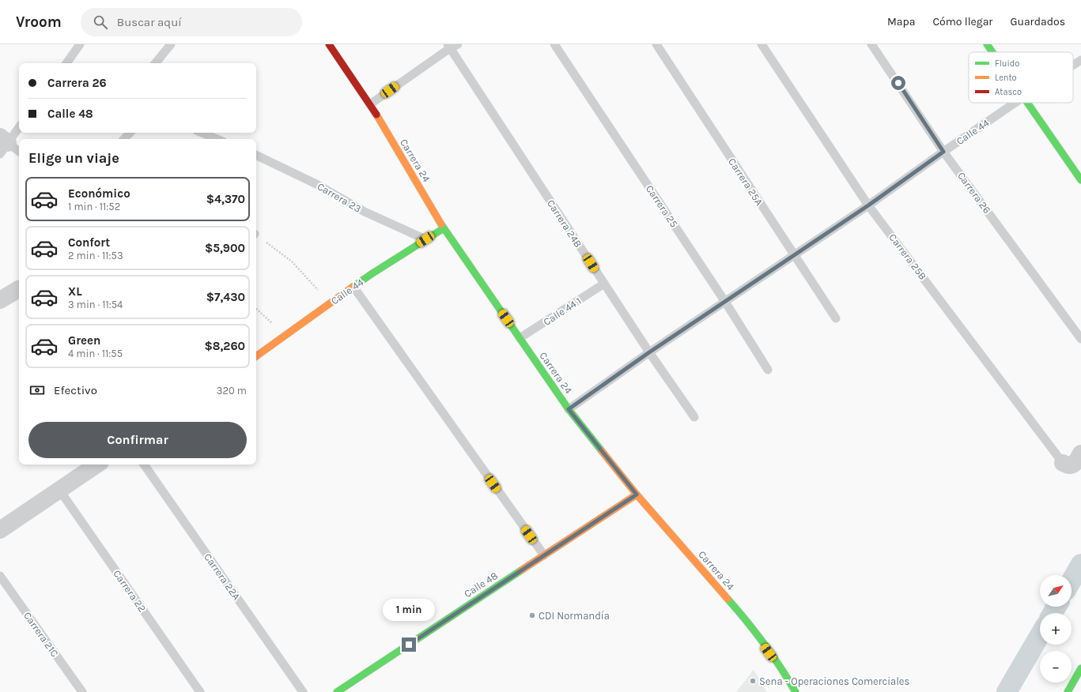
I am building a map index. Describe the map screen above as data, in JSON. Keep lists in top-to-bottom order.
{
  "streets": {
    "street": ["Calle 44", "Carrera 24", "Calle 48"],
    "lane": [
      "Carrera 25A",
      "Carrera 26",
      "Carrera 23",
      "Carrera 25",
      "Carrera 24B",
      "Carrera 25B",
      "Calle 44 1",
      "Carrera 22A",
      "Carrera 22",
      "Carrera 21C"
    ]
  },
  "crossings": [
    ["Calle 44", "Carrera 24"],
    ["Calle 44", "Carrera 25A"],
    ["Calle 44", "Carrera 26"],
    ["Calle 44", "Carrera 23"],
    ["Calle 44", "Carrera 25"],
    ["Calle 44", "Carrera 24B"],
    ["Calle 44", "Carrera 25B"],
    ["Carrera 24", "Calle 44 1"],
    ["Carrera 24", "Calle 48"],
    ["Carrera 24B", "Calle 44 1"]
  ],
  "places": ["CDI Normandía", "Sena - Operaciones Comerciales"],
  "legend": ["Fluido", "Lento", "Atasco"],
  "north": "top right",
  "page": {
    "header": "Vroom",
    "search": "Buscar aquí",
    "nav": ["Mapa", "Cómo llegar", "Guardados"],
    "banner": ["Carrera 26", "Calle 48"],
    "heading": "Elige un viaje",
    "list": [
      {
        "name": "Económico",
        "note": "1 min · 11:52",
        "value": "$4,370"
      },
      {
        "name": "Confort",
        "note": "2 min · 11:53",
        "value": "$5,900"
      },
      {
        "name": "XL",
        "note": "3 min · 11:54",
        "value": "$7,430"
      },
      {
        "name": "Green",
        "note": "4 min · 11:55",
        "value": "$8,260"
      }
    ],
    "pay": ["Efectivo", "320 m"],
    "buttons": "Confirmar",
    "map_buttons": ["+", "−"],
    "bubble": "1 min"
  }
}
